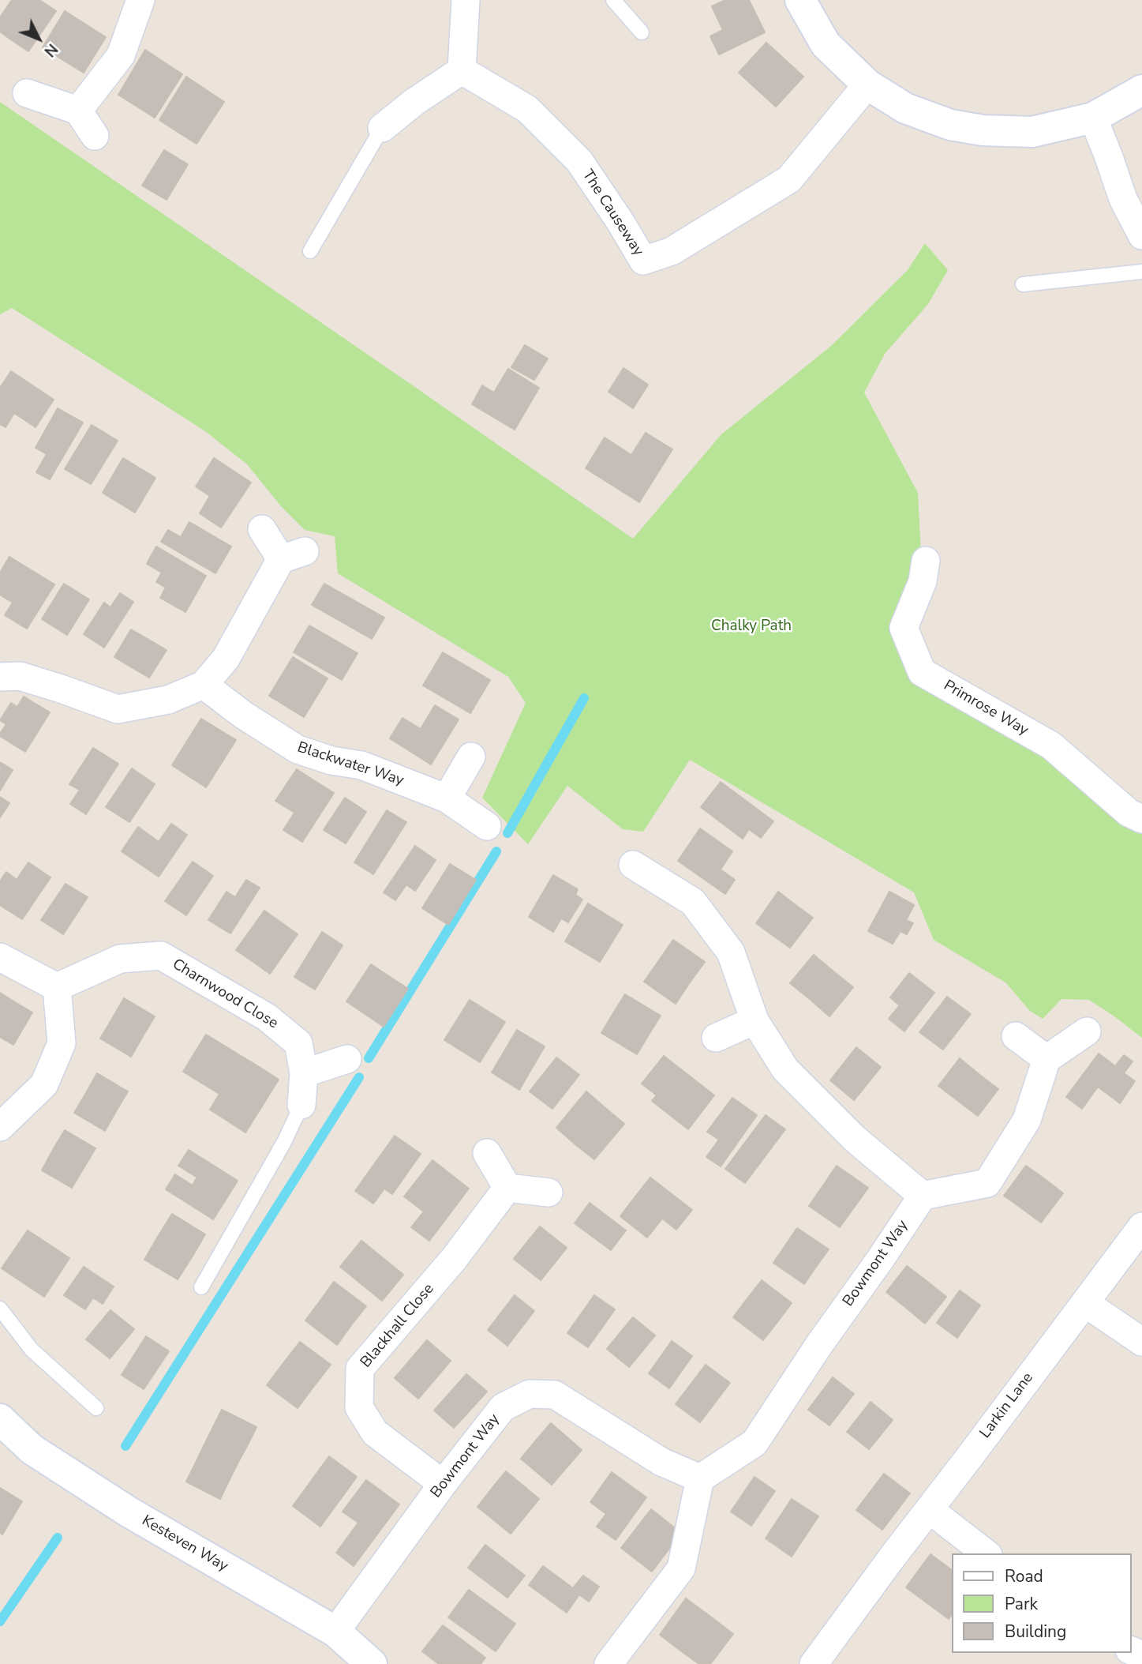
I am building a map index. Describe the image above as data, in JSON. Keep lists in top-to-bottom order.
{
  "streets": {
    "street": [
      "The Causeway",
      "Primrose Way",
      "Blackwater Way",
      "Charnwood Close",
      "Bowmont Way",
      "Blackhall Close",
      "Larkin Lane",
      "Kesteven Way"
    ]
  },
  "crossings": [
    ["Bowmont Way", "Blackhall Close"],
    ["Bowmont Way", "Kesteven Way"]
  ],
  "parks": ["Chalky Path"],
  "legend": ["Road", "Park", "Building"],
  "north": "bottom right"
}
